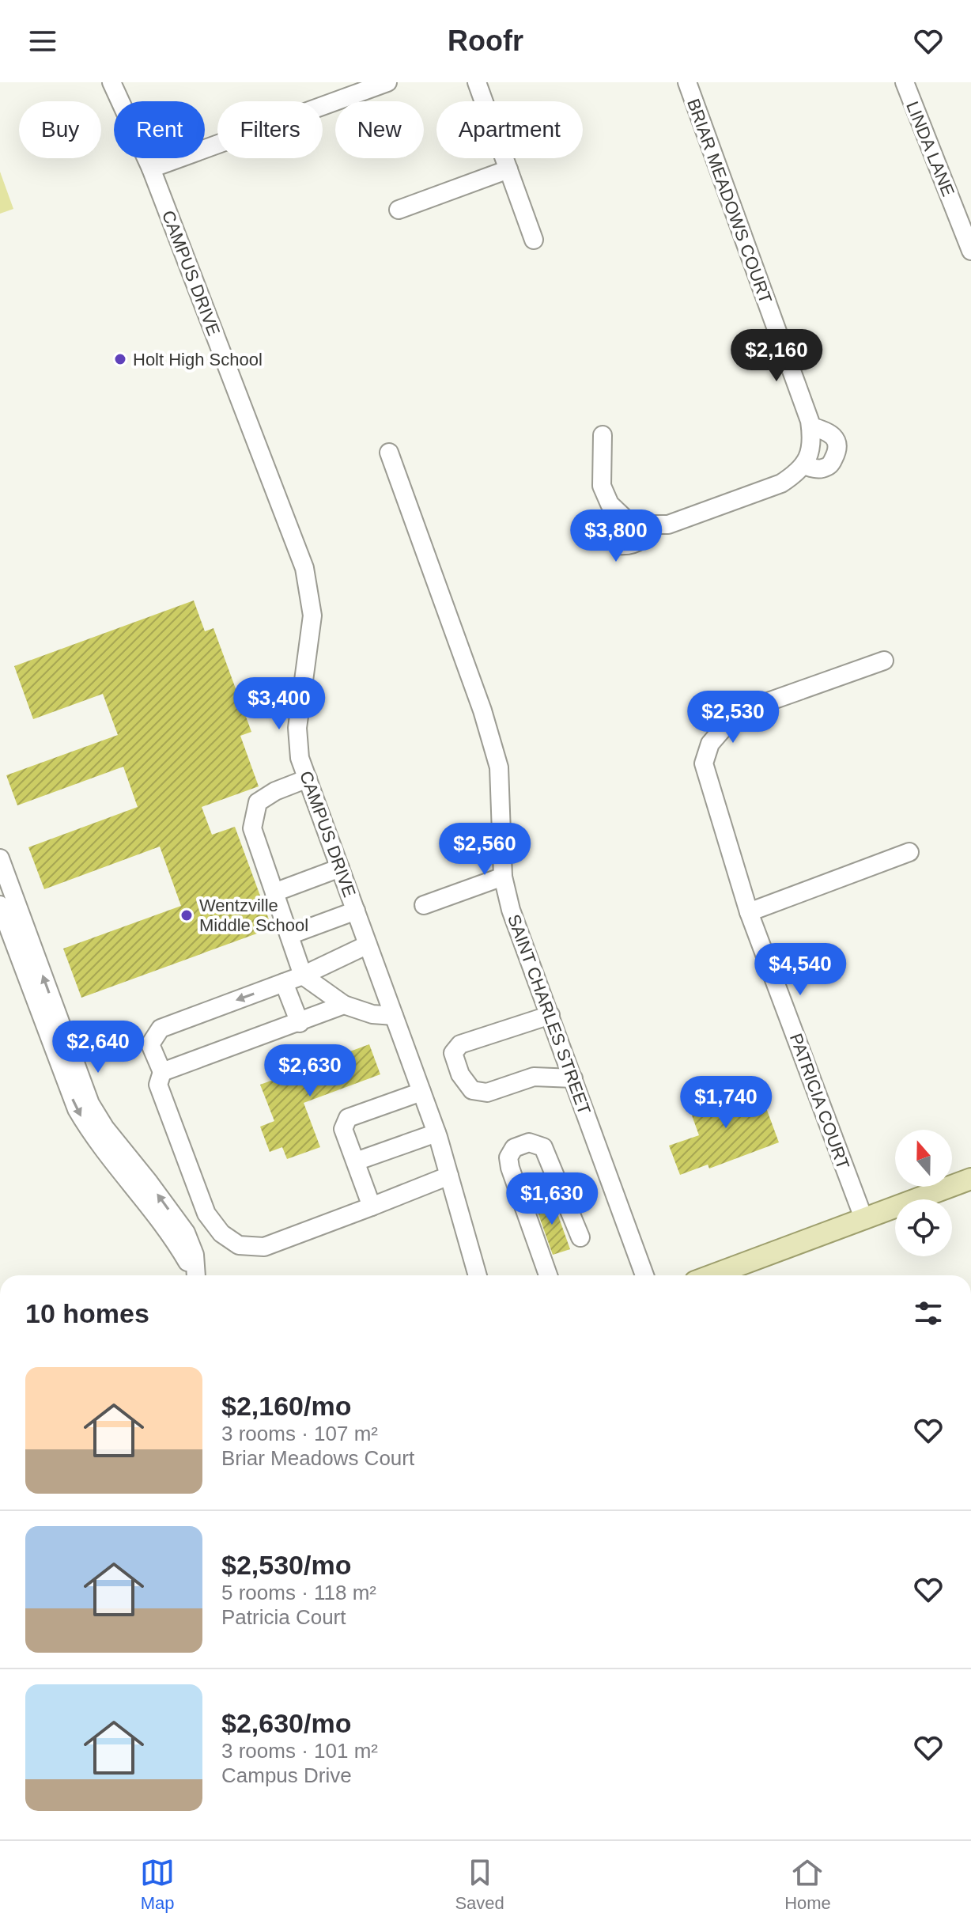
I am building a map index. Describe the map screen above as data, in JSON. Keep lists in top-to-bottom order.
{
  "streets": {
    "street": [
      "LINDA LANE",
      "BRIAR MEADOWS COURT",
      "CAMPUS DRIVE",
      "SAINT CHARLES STREET",
      "PATRICIA COURT"
    ]
  },
  "places": ["Holt High School", "Wentzville Middle School"],
  "north": "top",
  "page": {
    "header": "Roofr",
    "chip": [
      "Buy",
      "Rent",
      "Filters",
      "New",
      "Apartment"
    ],
    "price": [
      "$2,160",
      "$3,800",
      "$3,400",
      "$2,530",
      "$2,560",
      "$4,540",
      "$2,640",
      "$2,630",
      "$1,740",
      "$1,630"
    ],
    "heading": "10 homes",
    "list": [
      {
        "name": "$2,160/mo",
        "note": "3 rooms · 107 m² · Briar Meadows Court"
      },
      {
        "name": "$2,530/mo",
        "note": "5 rooms · 118 m² · Patricia Court"
      },
      {
        "name": "$2,630/mo",
        "note": "3 rooms · 101 m² · Campus Drive"
      }
    ],
    "tabs": ["Map", "Saved", "Home"]
  }
}
